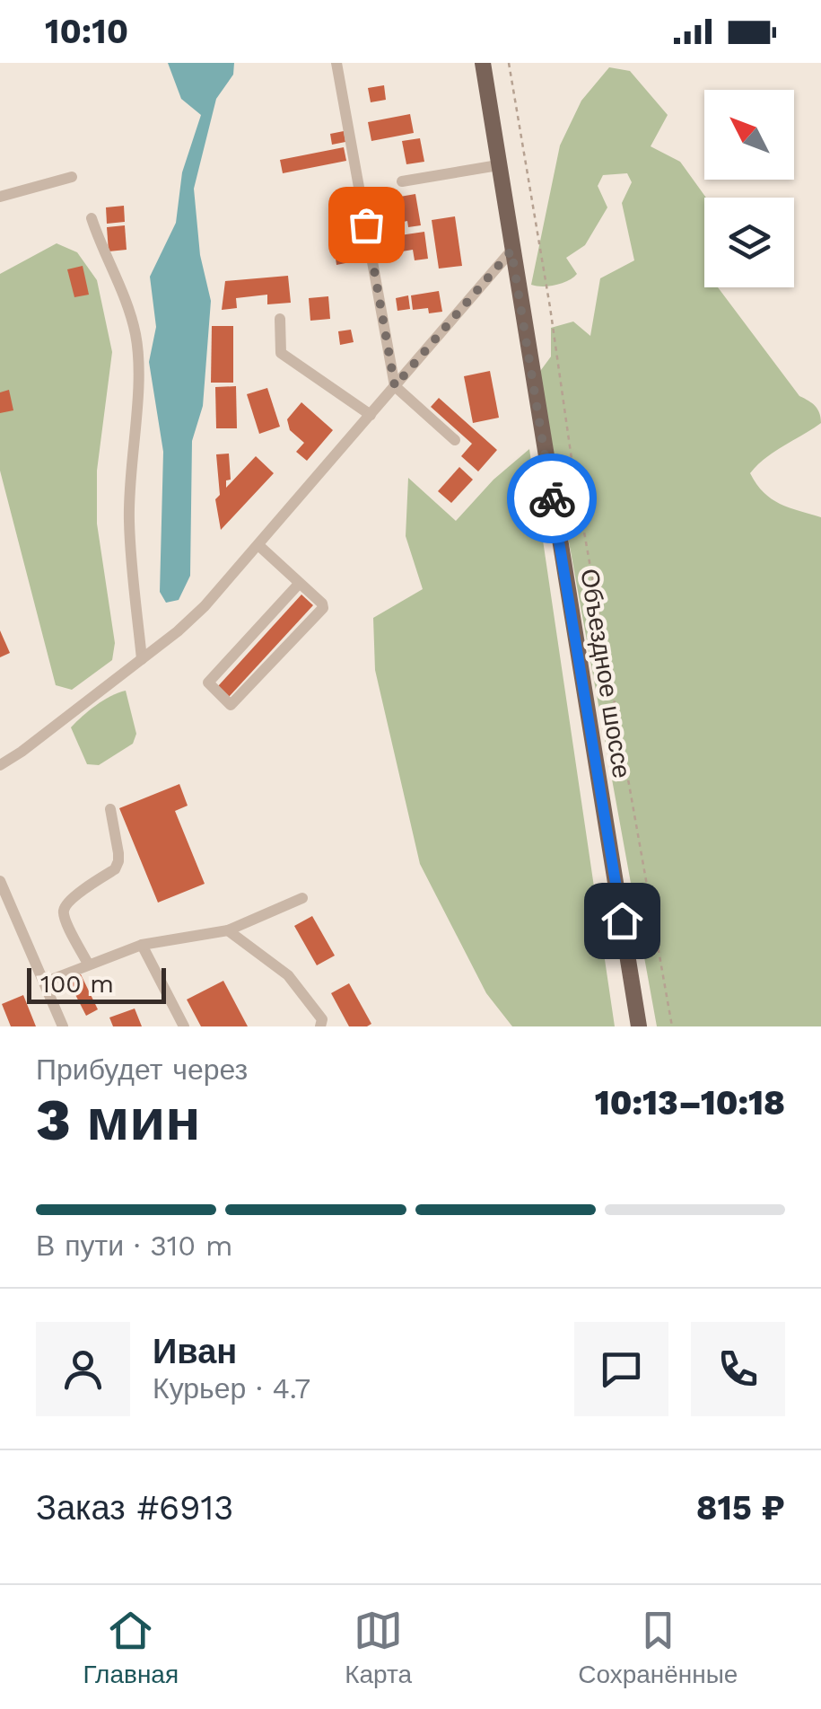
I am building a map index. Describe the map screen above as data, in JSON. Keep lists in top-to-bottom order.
{
  "streets": {
    "main road": ["Объездное шоссе"]
  },
  "scale_bar": "100 m",
  "north": "top left",
  "page": {
    "status": "10:10",
    "scale": "100 m",
    "heading": ["3 мин", "Прибудет через", "10:13–10:18"],
    "panel": [
      "Иван",
      "Курьер · 4.7",
      "Заказ #6913",
      "815 ₽"
    ],
    "bar": "В пути · 310 m",
    "tabs": ["Главная", "Карта", "Сохранённые"]
  }
}
